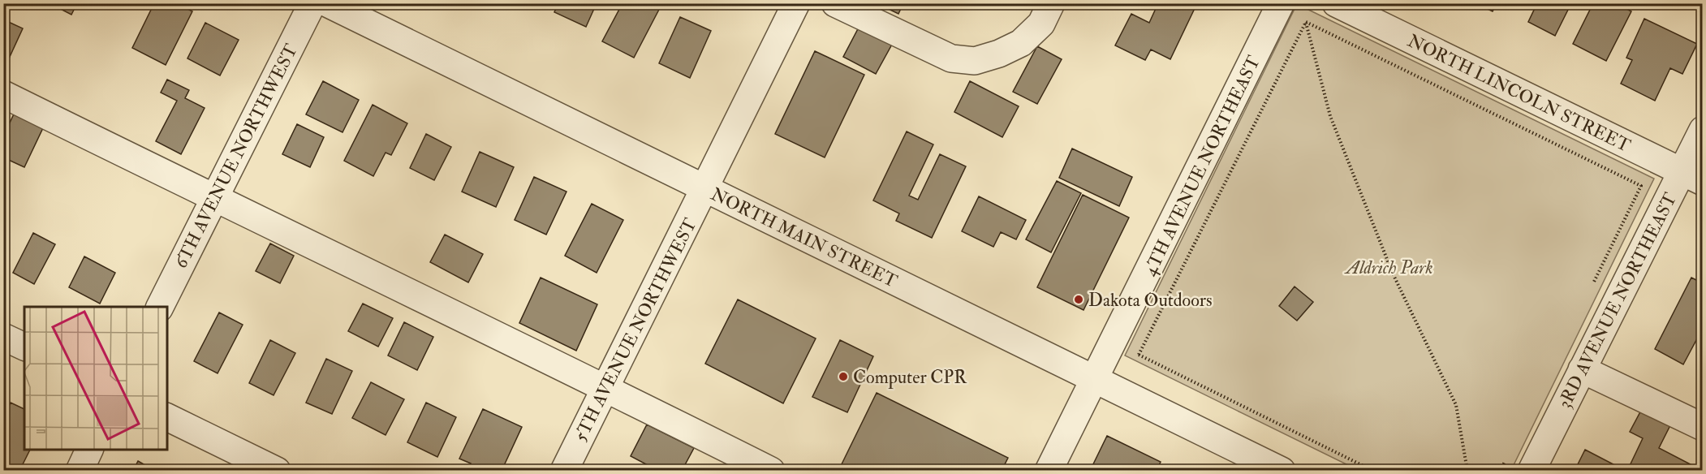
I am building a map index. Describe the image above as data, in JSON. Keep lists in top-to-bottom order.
{
  "streets": {
    "street": [
      "NORTH LINCOLN STREET",
      "6TH AVENUE NORTHWEST",
      "4TH AVENUE NORTHEAST",
      "NORTH MAIN STREET",
      "3RD AVENUE NORTHEAST",
      "5TH AVENUE NORTHWEST"
    ]
  },
  "crossings": [
    ["NORTH LINCOLN STREET", "3RD AVENUE NORTHEAST"],
    ["4TH AVENUE NORTHEAST", "NORTH MAIN STREET"],
    ["NORTH MAIN STREET", "5TH AVENUE NORTHWEST"]
  ],
  "parks": ["Aldrich Park"],
  "places": ["Dakota Outdoors", "Computer CPR"]
}
